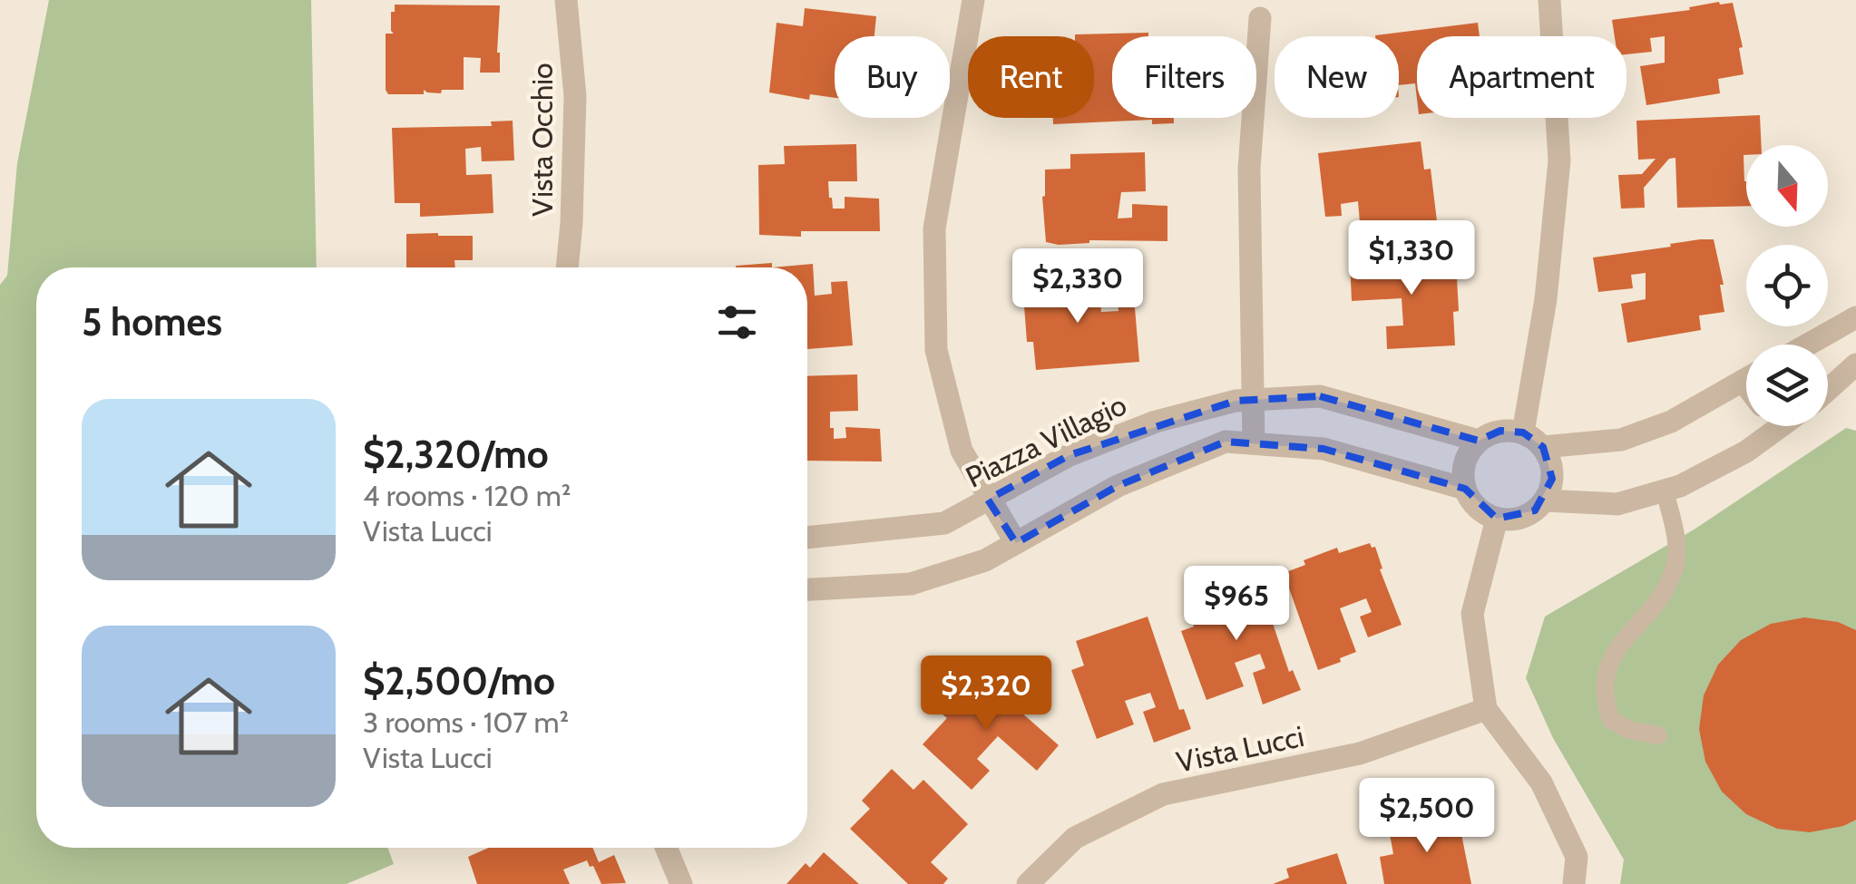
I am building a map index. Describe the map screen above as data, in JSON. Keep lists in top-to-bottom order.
{
  "streets": {
    "street": ["Vista Occhio", "Piazza Villagio", "Vista Lucci"]
  },
  "north": "bottom",
  "page": {
    "chip": [
      "Buy",
      "Rent",
      "Filters",
      "New",
      "Apartment"
    ],
    "price": [
      "$1,330",
      "$2,330",
      "$965",
      "$2,320",
      "$2,500"
    ],
    "heading": "5 homes",
    "list": [
      {
        "name": "$2,320/mo",
        "note": "4 rooms · 120 m² · Vista Lucci"
      },
      {
        "name": "$2,500/mo",
        "note": "3 rooms · 107 m² · Vista Lucci"
      }
    ]
  }
}
